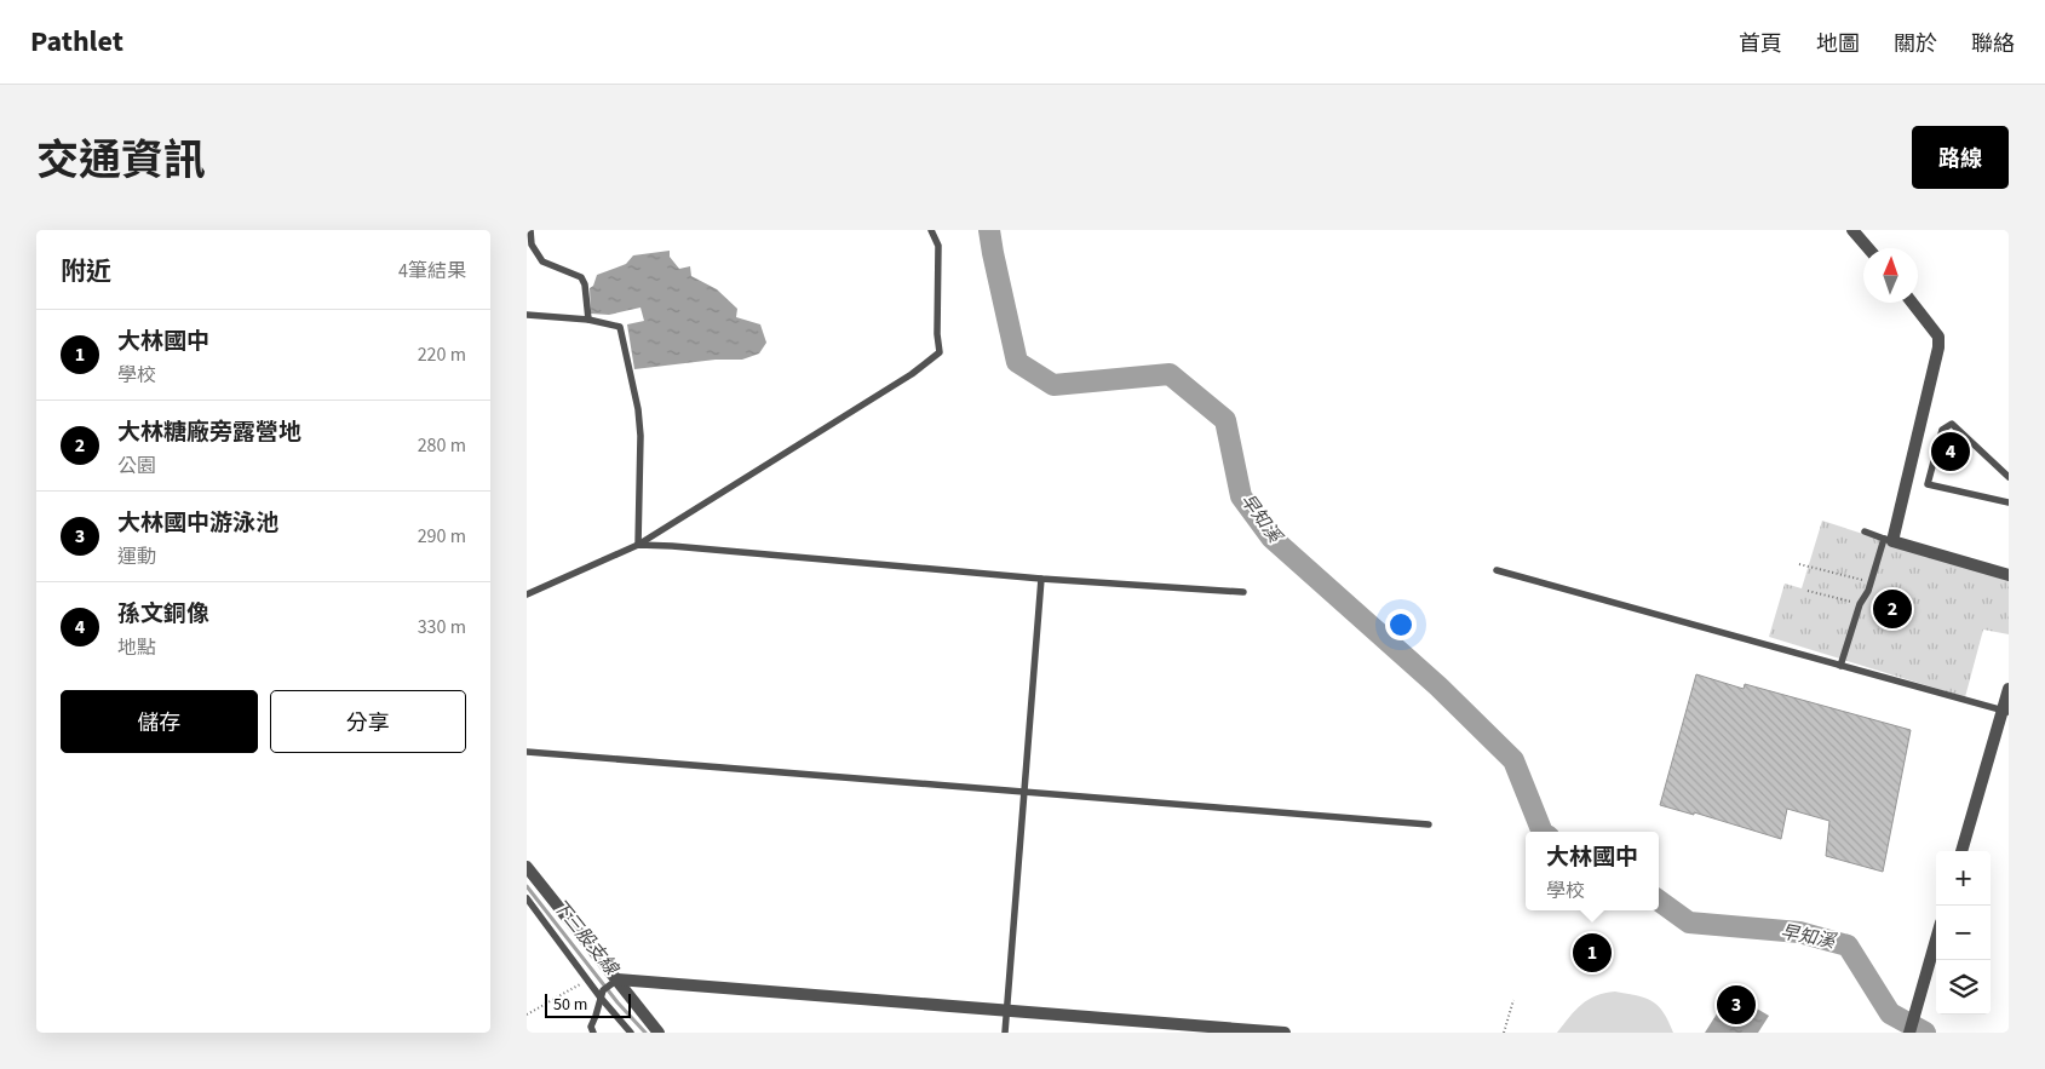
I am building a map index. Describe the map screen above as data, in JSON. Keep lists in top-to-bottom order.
{
  "water": ["早知溪", "下三股支線"],
  "scale_bar": "50 m",
  "north": "top",
  "page": {
    "header": "Pathlet",
    "nav": [
      "首頁",
      "地圖",
      "關於",
      "聯絡"
    ],
    "title": "交通資訊",
    "buttons": [
      "路線",
      ["儲存", "分享"]
    ],
    "heading": ["附近", "4筆結果"],
    "list": [
      {
        "mark": "1",
        "name": "大林國中",
        "note": "學校",
        "value": "220 m"
      },
      {
        "mark": "2",
        "name": "大林糖廠旁露營地",
        "note": "公園",
        "value": "280 m"
      },
      {
        "mark": "3",
        "name": "大林國中游泳池",
        "note": "運動",
        "value": "290 m"
      },
      {
        "mark": "4",
        "name": "孫文銅像",
        "note": "地點",
        "value": "330 m"
      }
    ],
    "pins": [
      "4",
      "2",
      "1",
      "3"
    ],
    "popup": ["大林國中", "學校"],
    "map_buttons": ["+", "−"],
    "scale": "50 m"
  }
}
